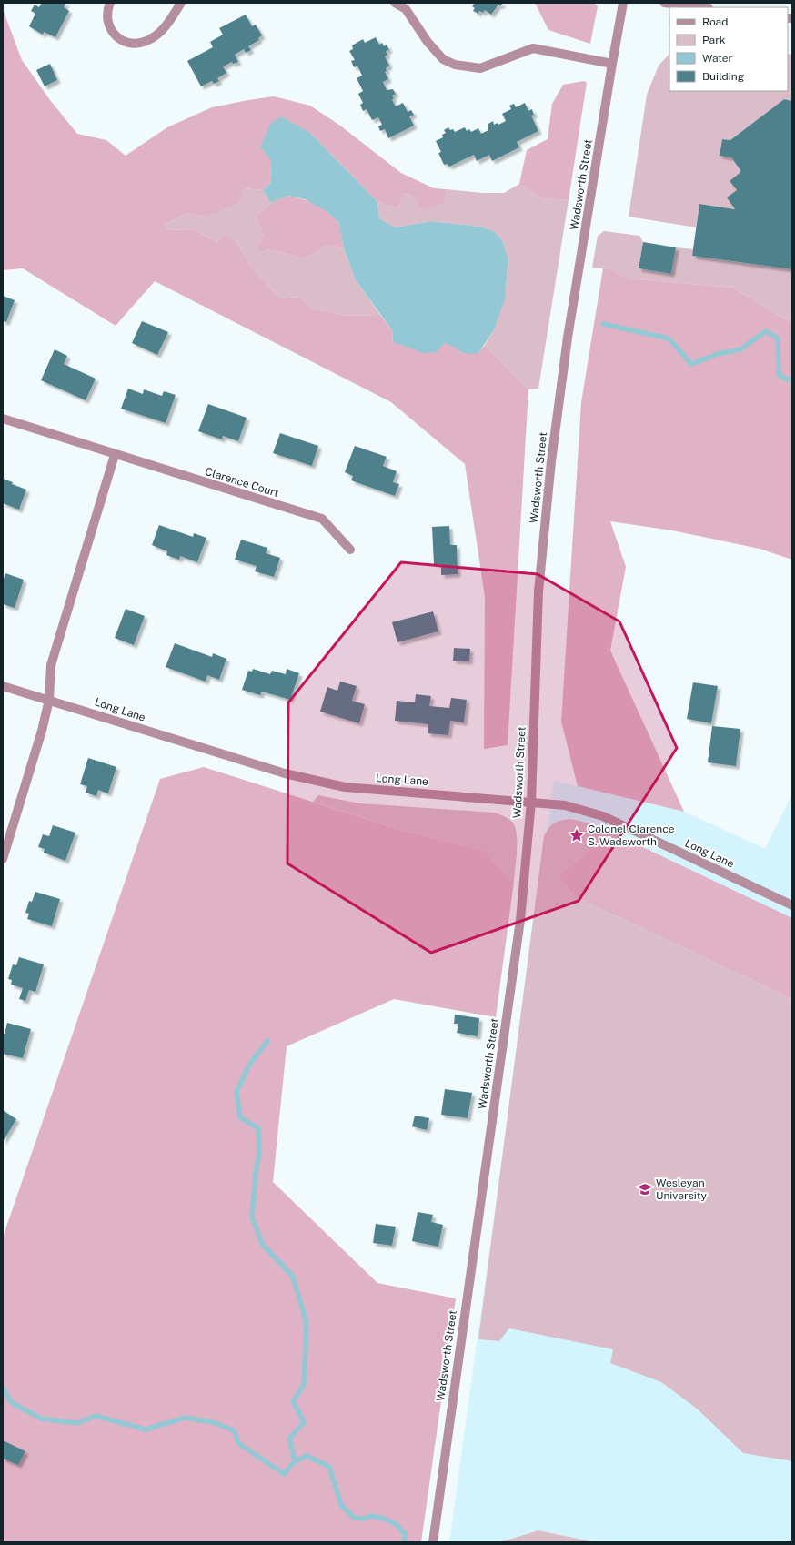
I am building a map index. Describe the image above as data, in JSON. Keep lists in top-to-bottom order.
{
  "streets": {
    "street": ["Wadsworth Street", "Clarence Court", "Long Lane"]
  },
  "crossings": [
    ["Wadsworth Street", "Long Lane"]
  ],
  "places": {
    "place": ["Colonel Clarence S. Wadsworth"],
    "school or university": ["Wesleyan University"]
  },
  "legend": [
    "Road",
    "Park",
    "Water",
    "Building"
  ]
}
